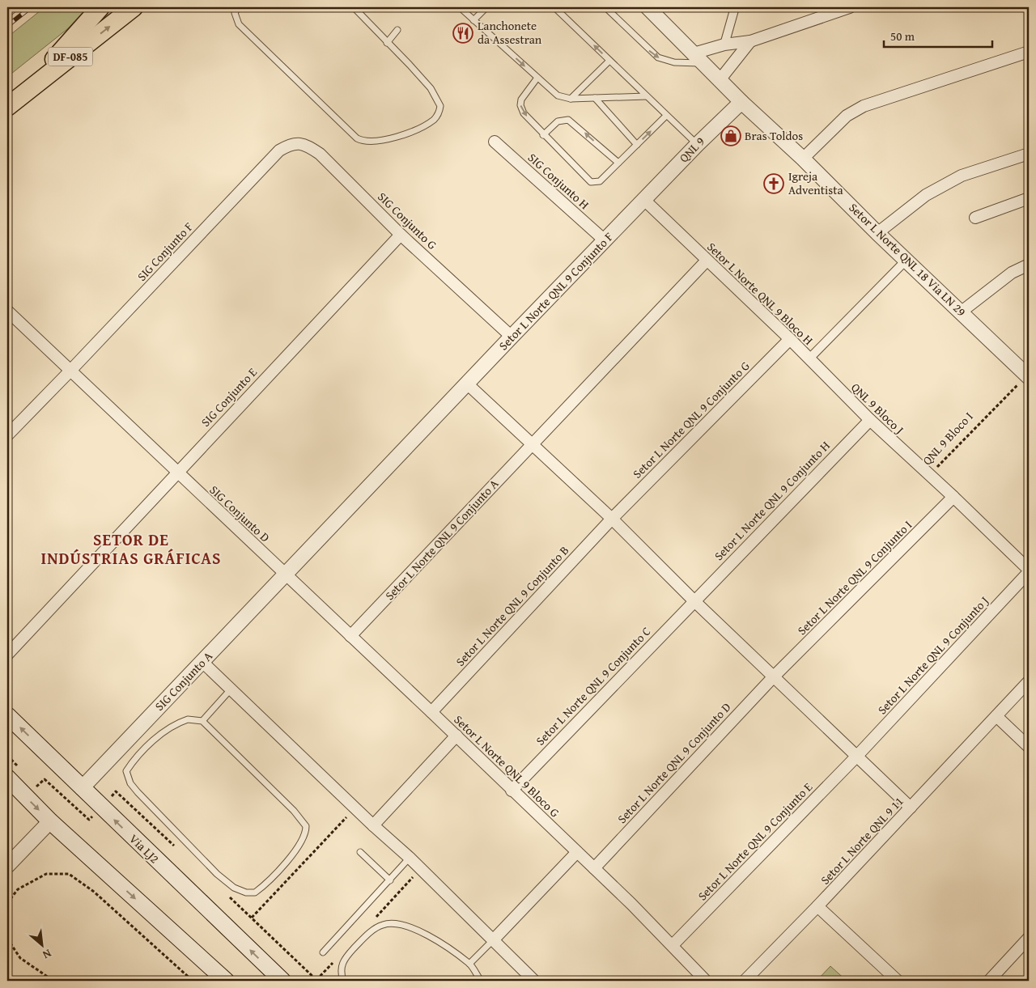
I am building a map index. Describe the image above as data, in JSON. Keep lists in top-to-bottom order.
{
  "streets": {
    "main road": ["DF-085", "Via LJ2"],
    "street": [
      "QNL 9",
      "SIG Conjunto H",
      "SIG Conjunto G",
      "SIG Conjunto F",
      "Setor L Norte QNL 18 Via LN 29",
      "Setor L Norte QNL 9 Conjunto F",
      "Setor L Norte QNL 9 Bloco H",
      "SIG Conjunto E",
      "QNL 9 Bloco J",
      "Setor L Norte QNL 9 Conjunto G",
      "QNL 9 Bloco I",
      "Setor L Norte QNL 9 Conjunto H",
      "SIG Conjunto D",
      "Setor L Norte QNL 9 Conjunto A",
      "Setor L Norte QNL 9 Conjunto I",
      "Setor L Norte QNL 9 Conjunto B",
      "Setor L Norte QNL 9 Conjunto J",
      "SIG Conjunto A",
      "Setor L Norte QNL 9 Conjunto C",
      "Setor L Norte QNL 9 Conjunto D",
      "Setor L Norte QNL 9 Bloco G",
      "Setor L Norte QNL 9 11",
      "Setor L Norte QNL 9 Conjunto E"
    ]
  },
  "crossings": [
    ["QNL 9", "Setor L Norte QNL 18 Via LN 29"],
    ["QNL 9", "Setor L Norte QNL 9 Conjunto F"],
    ["QNL 9", "Setor L Norte QNL 9 Bloco H"],
    ["SIG Conjunto H", "Setor L Norte QNL 9 Conjunto F"],
    ["SIG Conjunto G", "SIG Conjunto F"],
    ["SIG Conjunto G", "Setor L Norte QNL 9 Conjunto F"],
    ["SIG Conjunto G", "SIG Conjunto E"],
    ["Setor L Norte QNL 18 Via LN 29", "Setor L Norte QNL 9 Bloco H"],
    ["Setor L Norte QNL 18 Via LN 29", "QNL 9 Bloco I"],
    ["Setor L Norte QNL 9 Conjunto F", "Setor L Norte QNL 9 Bloco H"],
    ["Setor L Norte QNL 9 Bloco H", "QNL 9 Bloco J"],
    ["Setor L Norte QNL 9 Bloco H", "Setor L Norte QNL 9 Conjunto G"],
    ["SIG Conjunto E", "SIG Conjunto D"],
    ["QNL 9 Bloco J", "QNL 9 Bloco I"],
    ["QNL 9 Bloco J", "Setor L Norte QNL 9 Conjunto H"],
    ["Setor L Norte QNL 9 Conjunto G", "Setor L Norte QNL 9 Conjunto B"],
    ["QNL 9 Bloco I", "Setor L Norte QNL 9 Conjunto I"],
    ["QNL 9 Bloco I", "Setor L Norte QNL 9 Conjunto J"],
    ["Setor L Norte QNL 9 Conjunto H", "Setor L Norte QNL 9 Conjunto C"],
    ["SIG Conjunto D", "SIG Conjunto A"],
    ["SIG Conjunto D", "Setor L Norte QNL 9 Bloco G"],
    ["Setor L Norte QNL 9 Conjunto A", "Setor L Norte QNL 9 Bloco G"],
    ["Setor L Norte QNL 9 Conjunto I", "Setor L Norte QNL 9 Conjunto D"],
    ["Setor L Norte QNL 9 Conjunto B", "Setor L Norte QNL 9 Bloco G"],
    ["Setor L Norte QNL 9 Conjunto J", "Setor L Norte QNL 9 Conjunto E"],
    ["SIG Conjunto A", "Setor L Norte QNL 9 Bloco G"],
    ["SIG Conjunto A", "Via LJ2"],
    ["Setor L Norte QNL 9 Conjunto C", "Setor L Norte QNL 9 Bloco G"],
    ["Setor L Norte QNL 9 Conjunto D", "Setor L Norte QNL 9 Bloco G"],
    ["Setor L Norte QNL 9 Bloco G", "Setor L Norte QNL 9 Conjunto E"]
  ],
  "districts": ["SETOR DE INDÚSTRIAS GRÁFICAS"],
  "places": {
    "restaurant": ["Lanchonete da Assestran"],
    "shop": ["Bras Toldos"],
    "church": ["Igreja Adventista"]
  },
  "scale_bar": "50 m",
  "north": "bottom right"
}
